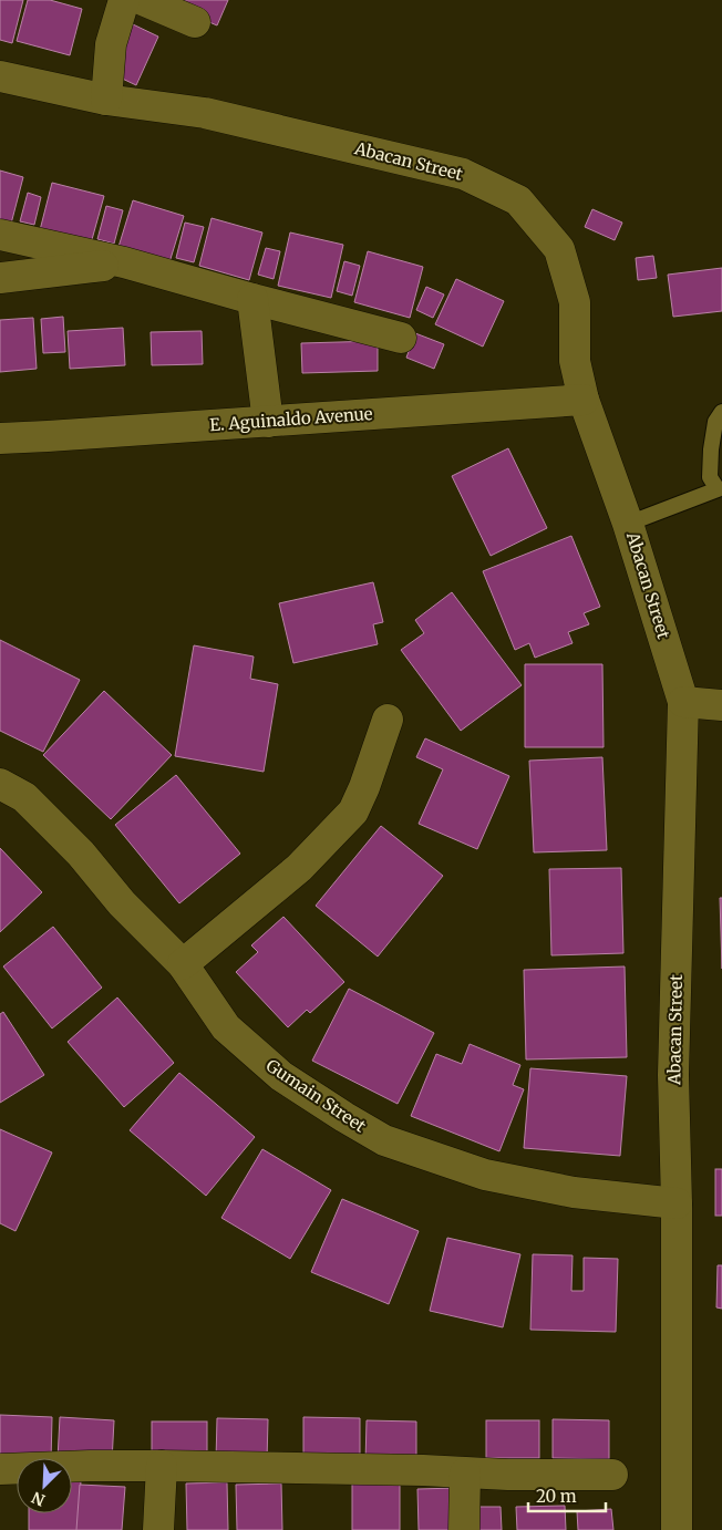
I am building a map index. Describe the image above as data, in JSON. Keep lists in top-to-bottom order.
{
  "streets": {
    "street": ["Abacan Street", "E. Aguinaldo Avenue", "Gumain Street"]
  },
  "crossings": [
    ["Abacan Street", "E. Aguinaldo Avenue"],
    ["Abacan Street", "Gumain Street"]
  ],
  "scale_bar": "20 m",
  "north": "bottom left"
}
